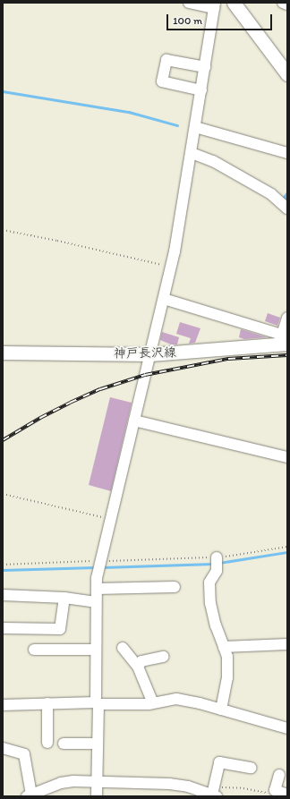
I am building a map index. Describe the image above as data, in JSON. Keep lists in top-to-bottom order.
{
  "streets": {
    "main road": ["神戸長沢線"]
  },
  "scale_bar": "100 m"
}
